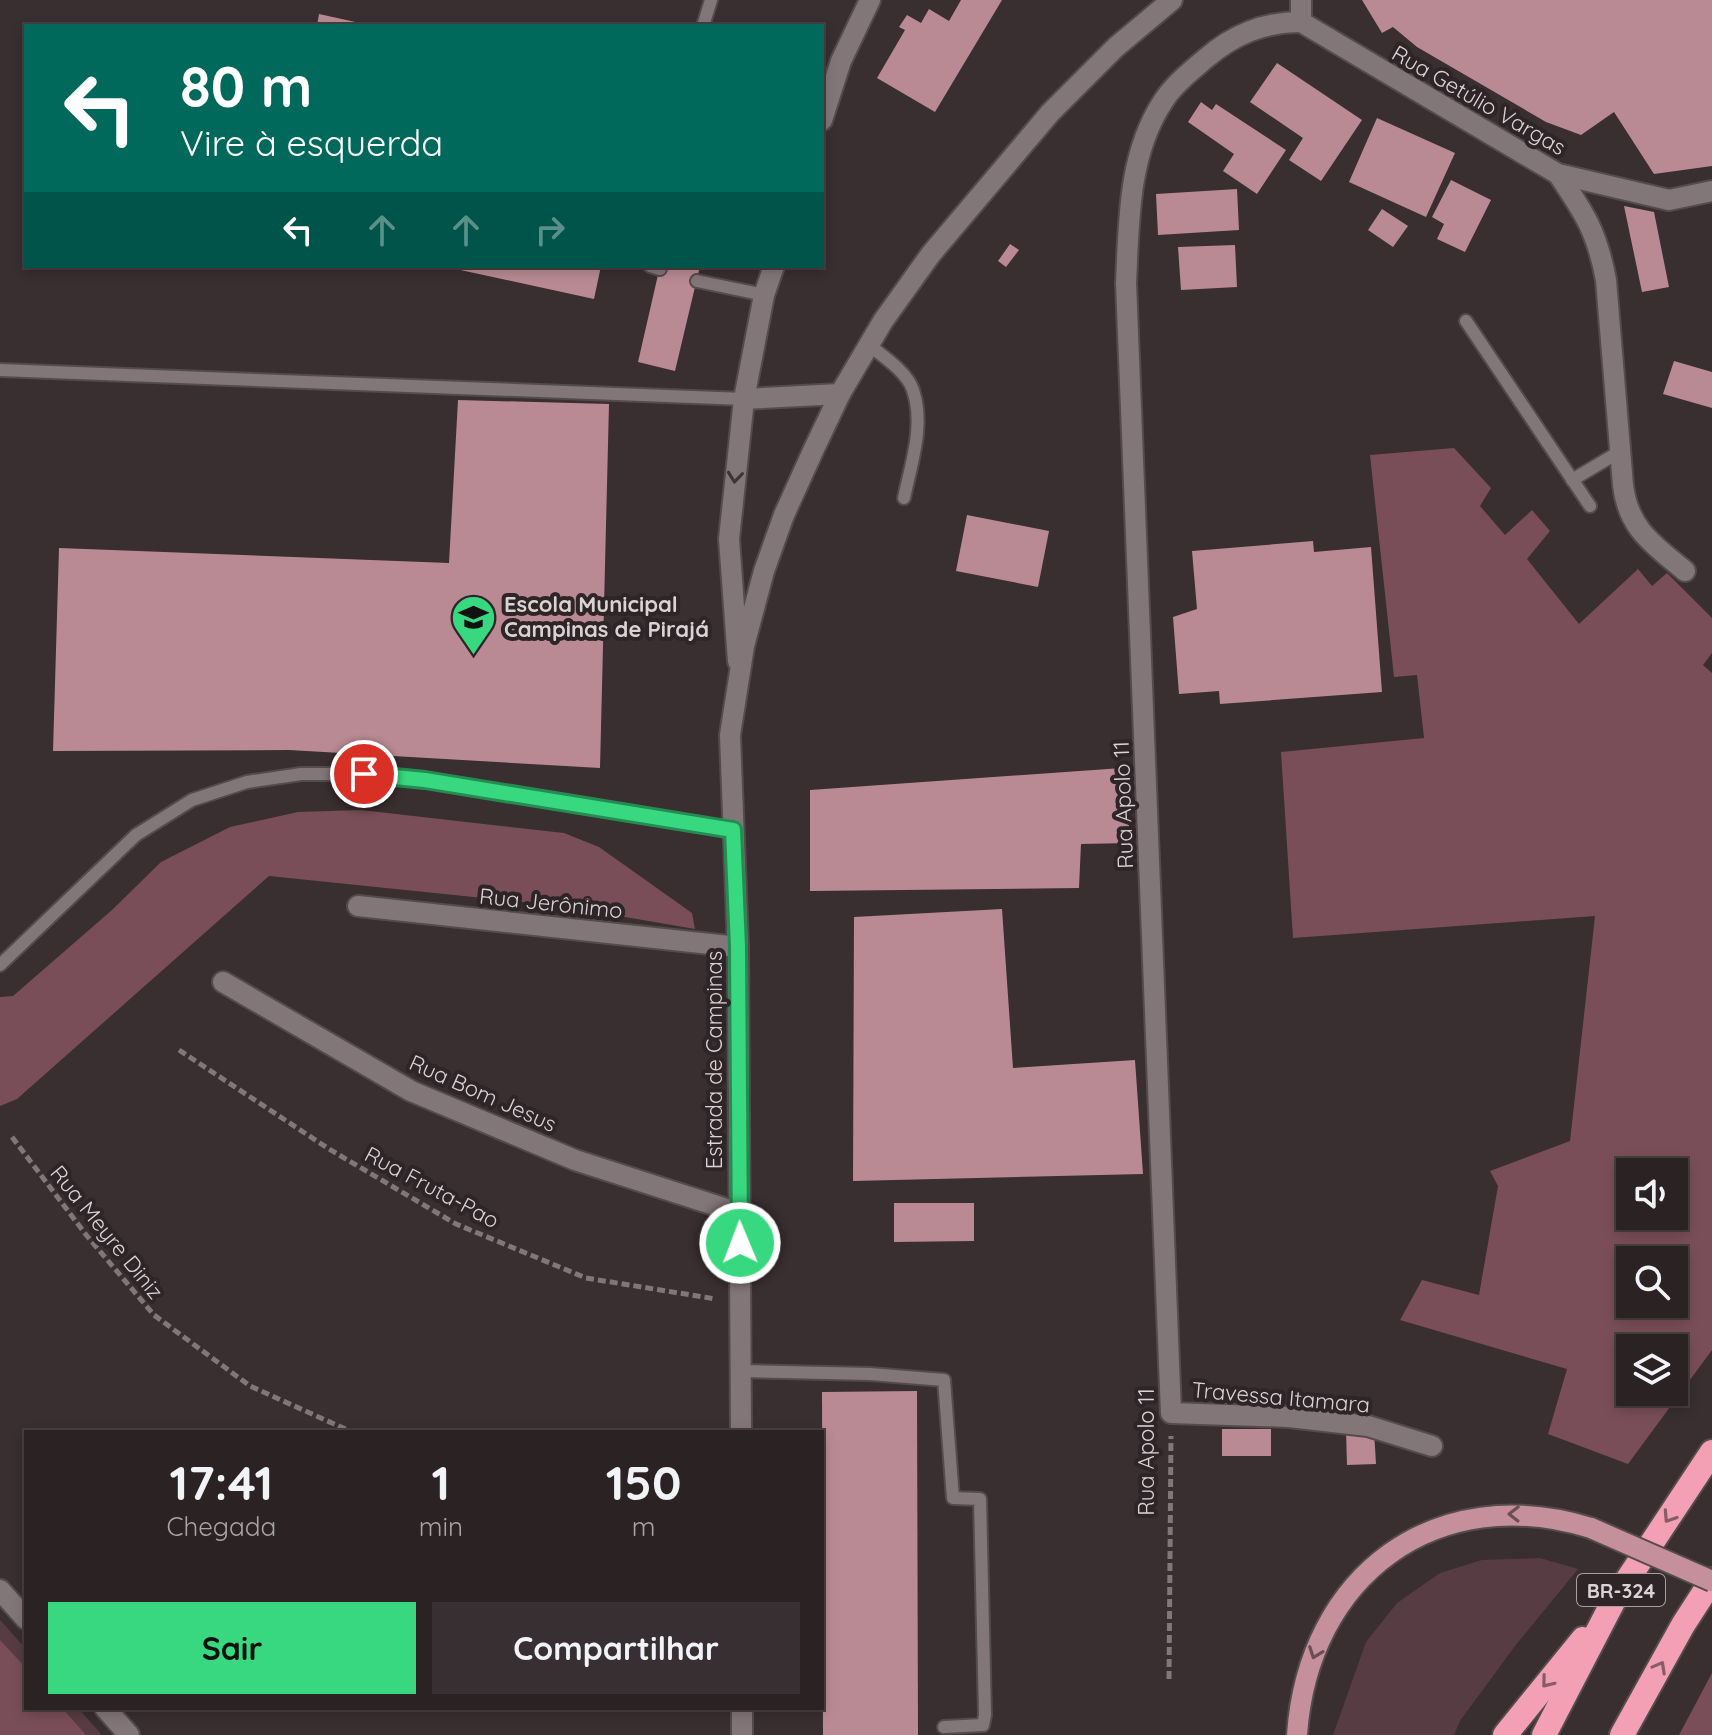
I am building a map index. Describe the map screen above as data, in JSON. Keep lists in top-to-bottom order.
{
  "streets": {
    "highway": ["BR-324"],
    "street": [
      "Rua Getúlio Vargas",
      "Rua Apolo 11",
      "Rua Jerônimo",
      "Estrada de Campinas",
      "Rua Bom Jesus",
      "Travessa Itamara"
    ],
    "path": ["Rua Fruta-Pao", "Rua Meyre Diniz"]
  },
  "crossings": [
    ["Rua Getúlio Vargas", "Rua Apolo 11"],
    ["Rua Apolo 11", "Travessa Itamara"],
    ["Rua Jerônimo", "Estrada de Campinas"],
    ["Estrada de Campinas", "Rua Bom Jesus"],
    ["Estrada de Campinas", "Rua Fruta-Pao"]
  ],
  "places": {
    "school or university": ["Escola Municipal Campinas de Pirajá"]
  },
  "page": {
    "turn": ["80 m", "Vire à esquerda"],
    "eta": [
      "17:41",
      "Chegada",
      "1",
      "min",
      "150",
      "m"
    ],
    "buttons": ["Sair", "Compartilhar"]
  }
}
